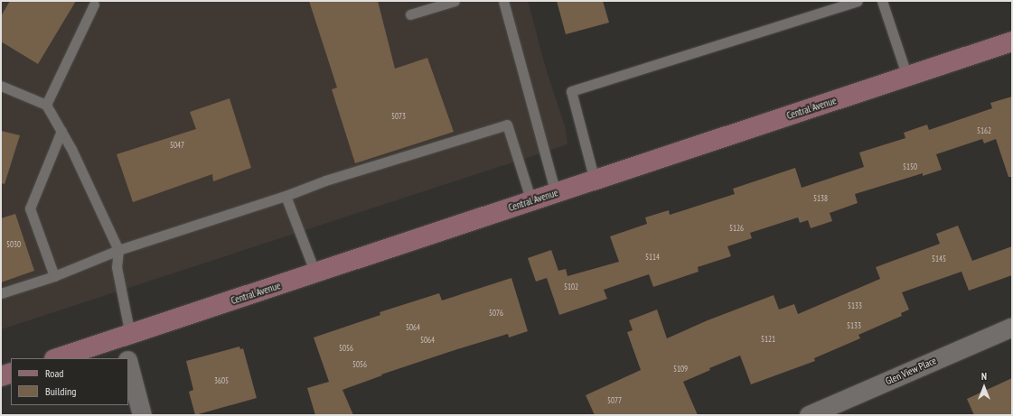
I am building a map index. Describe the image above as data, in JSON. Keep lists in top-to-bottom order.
{
  "streets": {
    "main road": ["Central Avenue"],
    "street": ["Glen View Place"]
  },
  "house_numbers": [
    "5073",
    "5162",
    "5047",
    "5150",
    "5138",
    "5126",
    "5030",
    "5114",
    "5145",
    "5102",
    "5133",
    "5076",
    "5133",
    "5064",
    "5121",
    "5064",
    "5056",
    "5056",
    "5109",
    "3605",
    "5077"
  ],
  "legend": ["Road", "Building"],
  "north": "top"
}
